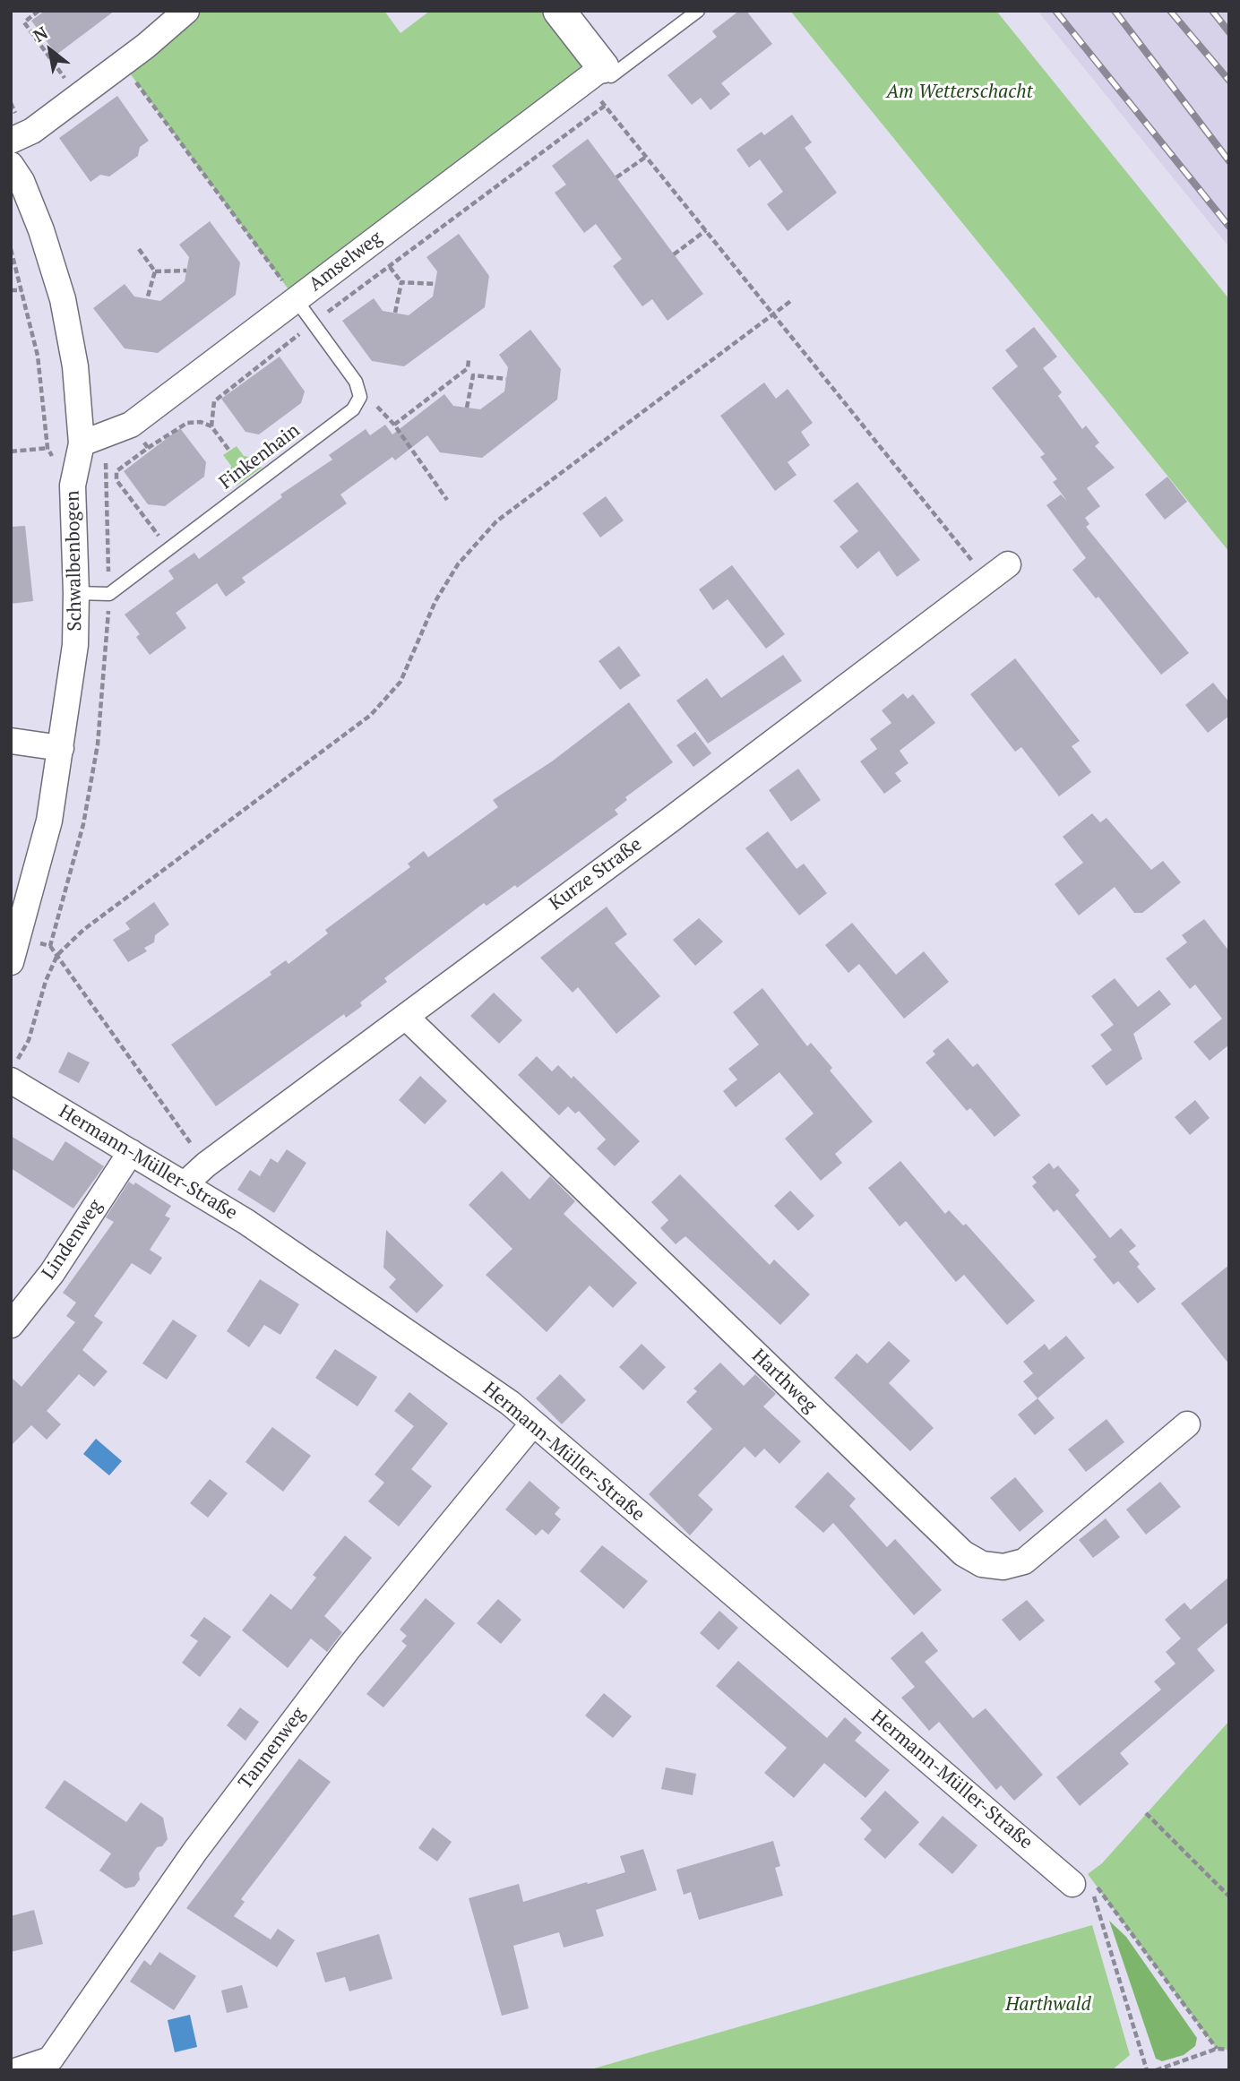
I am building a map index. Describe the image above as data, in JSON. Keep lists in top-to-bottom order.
{
  "streets": {
    "street": [
      "Amselweg",
      "Schwalbenbogen",
      "Kurze Straße",
      "Hermann-Müller-Straße",
      "Lindenweg",
      "Harthweg",
      "Tannenweg"
    ],
    "lane": ["Finkenhain"]
  },
  "crossings": [
    ["Amselweg", "Schwalbenbogen"],
    ["Finkenhain", "Schwalbenbogen"],
    ["Kurze Straße", "Hermann-Müller-Straße"],
    ["Kurze Straße", "Harthweg"],
    ["Hermann-Müller-Straße", "Lindenweg"],
    ["Hermann-Müller-Straße", "Tannenweg"]
  ],
  "parks": ["Am Wetterschacht", "Harthwald"],
  "north": "top left"
}
